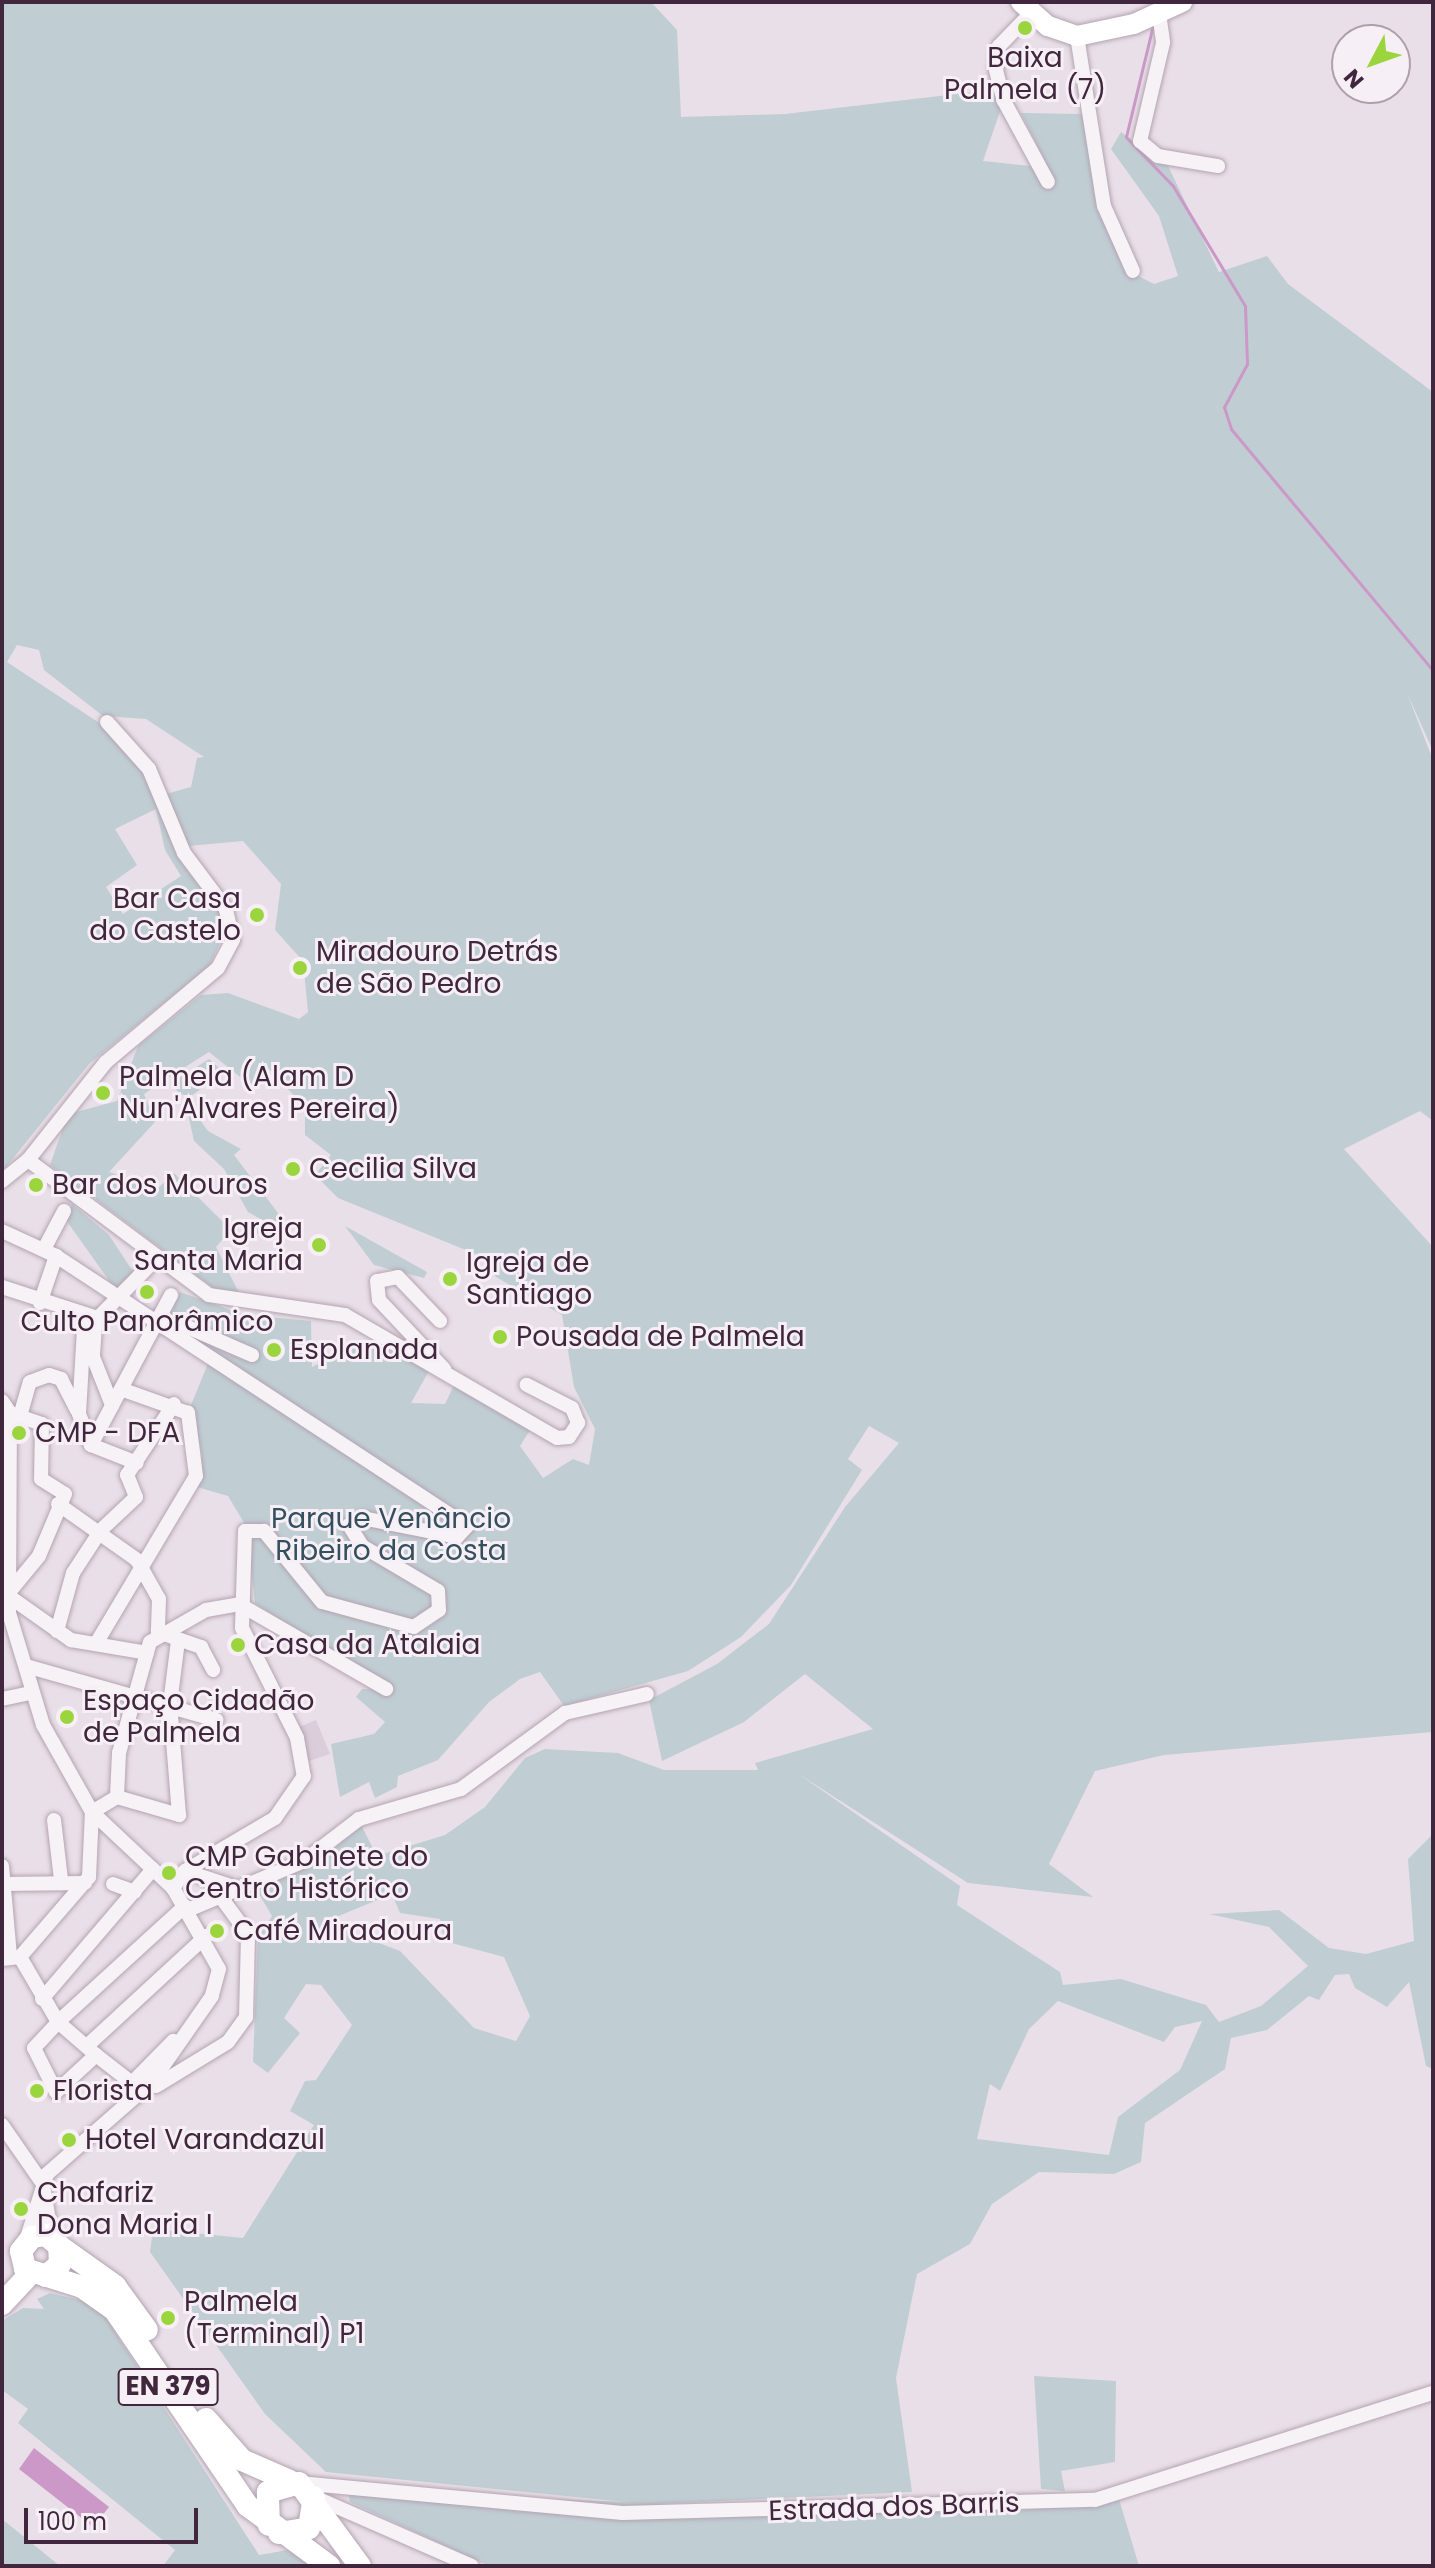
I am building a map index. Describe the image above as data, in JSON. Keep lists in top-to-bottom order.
{
  "streets": {
    "main road": ["EN 379"],
    "street": ["Estrada dos Barris"]
  },
  "crossings": [
    ["EN 379", "Estrada dos Barris"]
  ],
  "parks": ["Parque Venâncio Ribeiro da Costa"],
  "places": [
    "Baixa Palmela (7)",
    "Bar Casa do Castelo",
    "Miradouro Detrás de São Pedro",
    "Palmela (Alam D Nun'Alvares Pereira)",
    "Cecilia Silva",
    "Bar dos Mouros",
    "Igreja Santa Maria",
    "Igreja de Santiago",
    "Culto Panorâmico",
    "Pousada de Palmela",
    "Esplanada",
    "CMP - DFA",
    "Casa da Atalaia",
    "Espaço Cidadão de Palmela",
    "CMP Gabinete do Centro Histórico",
    "Café Miradoura",
    "Florista",
    "Hotel Varandazul",
    "Chafariz Dona Maria I",
    "Palmela (Terminal) P1"
  ],
  "scale_bar": "100 m",
  "north": "bottom left"
}
